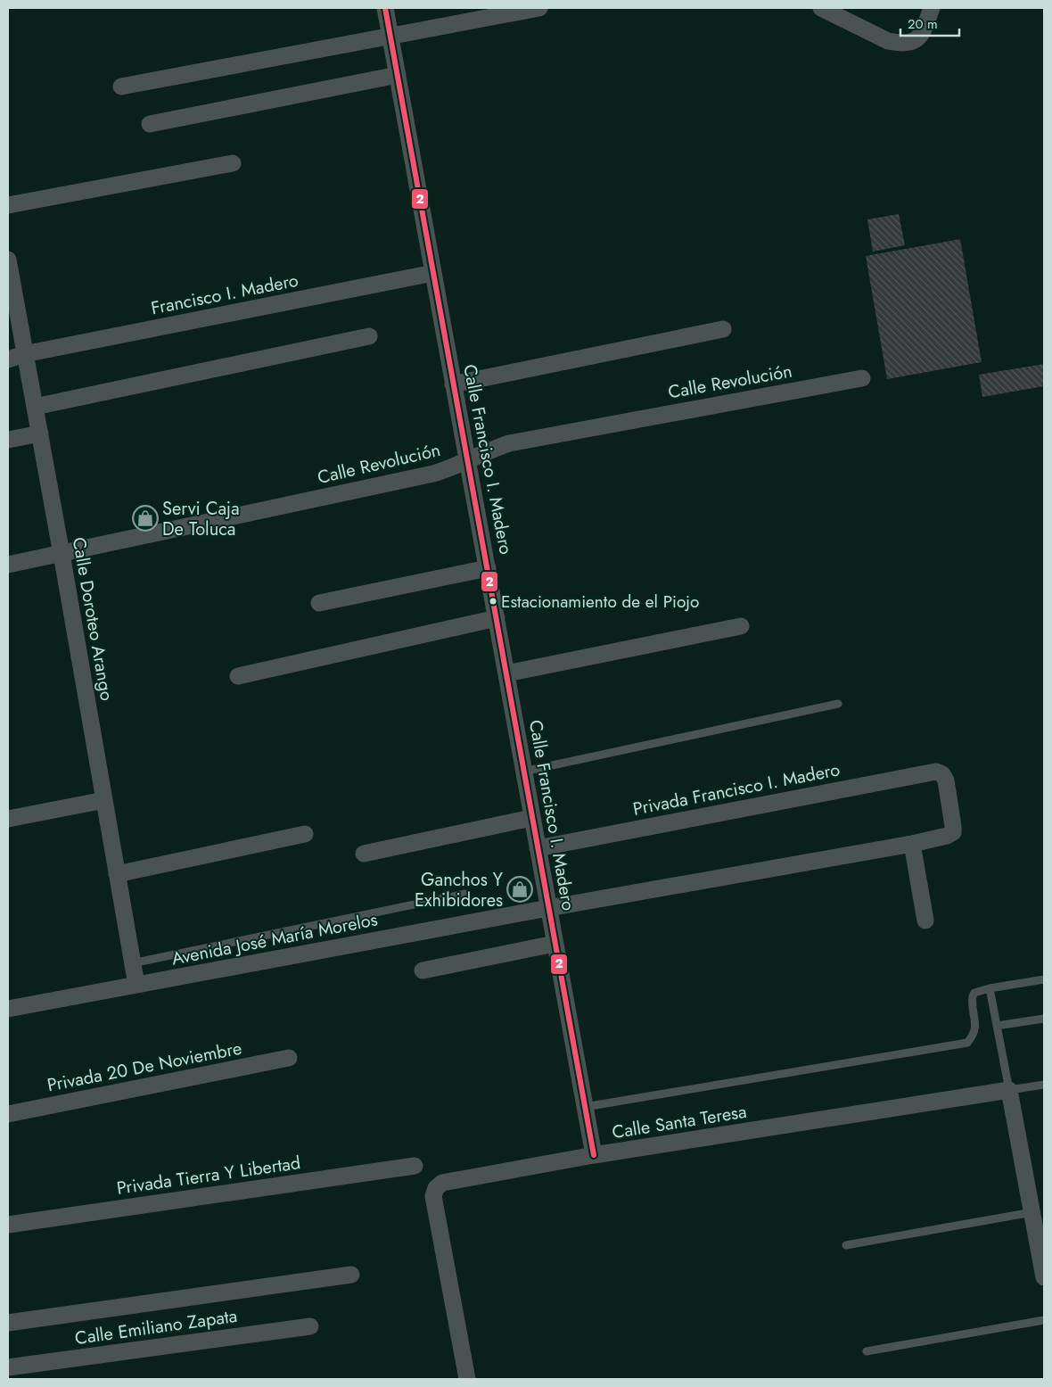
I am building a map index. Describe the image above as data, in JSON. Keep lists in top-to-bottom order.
{
  "streets": {
    "street": [
      "Francisco I. Madero",
      "Calle Revolución",
      "Calle Francisco I. Madero",
      "Calle Doroteo Arango",
      "Privada Francisco I. Madero",
      "Avenida José María Morelos",
      "Privada 20 De Noviembre",
      "Calle Santa Teresa",
      "Privada Tierra Y Libertad",
      "Calle Emiliano Zapata"
    ]
  },
  "crossings": [
    ["Francisco I. Madero", "Calle Francisco I. Madero"],
    ["Francisco I. Madero", "Calle Doroteo Arango"],
    ["Calle Revolución", "Calle Francisco I. Madero"],
    ["Calle Revolución", "Calle Doroteo Arango"],
    ["Calle Francisco I. Madero", "Privada Francisco I. Madero"],
    ["Calle Francisco I. Madero", "Avenida José María Morelos"],
    ["Calle Francisco I. Madero", "Calle Santa Teresa"],
    ["Calle Doroteo Arango", "Avenida José María Morelos"],
    ["Privada Francisco I. Madero", "Avenida José María Morelos"]
  ],
  "places": {
    "shop": ["Servi Caja De Toluca", "Ganchos Y Exhibidores"],
    "other": ["Estacionamiento de el Piojo"]
  },
  "lines": ["transit line 2"],
  "scale_bar": "20 m"
}
